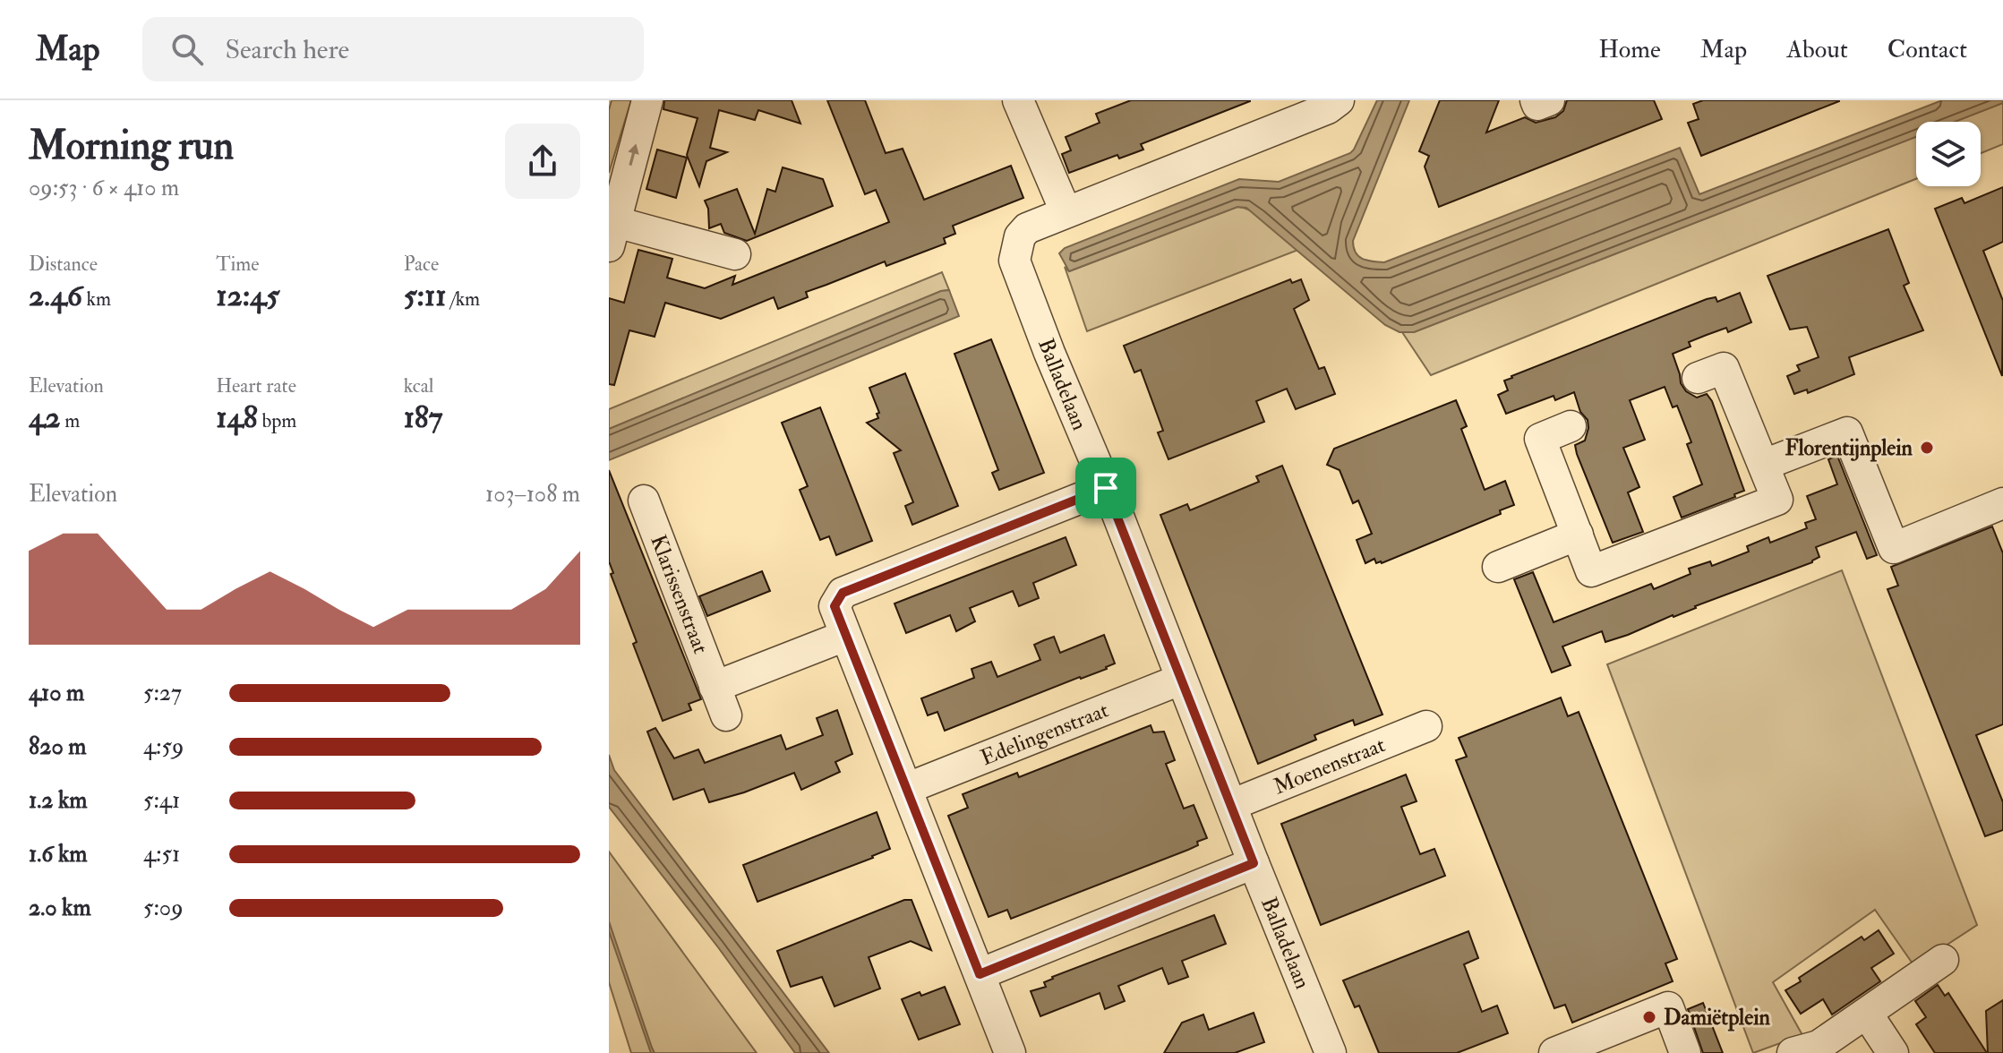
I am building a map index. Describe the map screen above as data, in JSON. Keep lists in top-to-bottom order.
{
  "streets": {
    "street": [
      "Balladelaan",
      "Klarissenstraat",
      "Edelingenstraat",
      "Moenenstraat"
    ]
  },
  "crossings": [
    ["Balladelaan", "Edelingenstraat"],
    ["Balladelaan", "Moenenstraat"]
  ],
  "places": ["Florentijnplein", "Damiëtplein"],
  "page": {
    "header": "Map",
    "search": "Search here",
    "nav": [
      "Home",
      "Map",
      "About",
      "Contact"
    ],
    "heading": ["Morning run", "09:53 · 6 × 410 m"],
    "stats": [
      ["Distance", "2.46 km"],
      ["Time", "12:45"],
      ["Pace", "5:11 /km"],
      ["Elevation", "42 m"],
      ["Heart rate", "148 bpm"],
      ["kcal", "187"]
    ],
    "chart": ["Elevation", "103–108 m"],
    "list": [
      {
        "name": "410 m",
        "note": "5:27"
      },
      {
        "name": "820 m",
        "note": "4:59"
      },
      {
        "name": "1.2 km",
        "note": "5:41"
      },
      {
        "name": "1.6 km",
        "note": "4:51"
      },
      {
        "name": "2.0 km",
        "note": "5:09"
      }
    ]
  }
}
